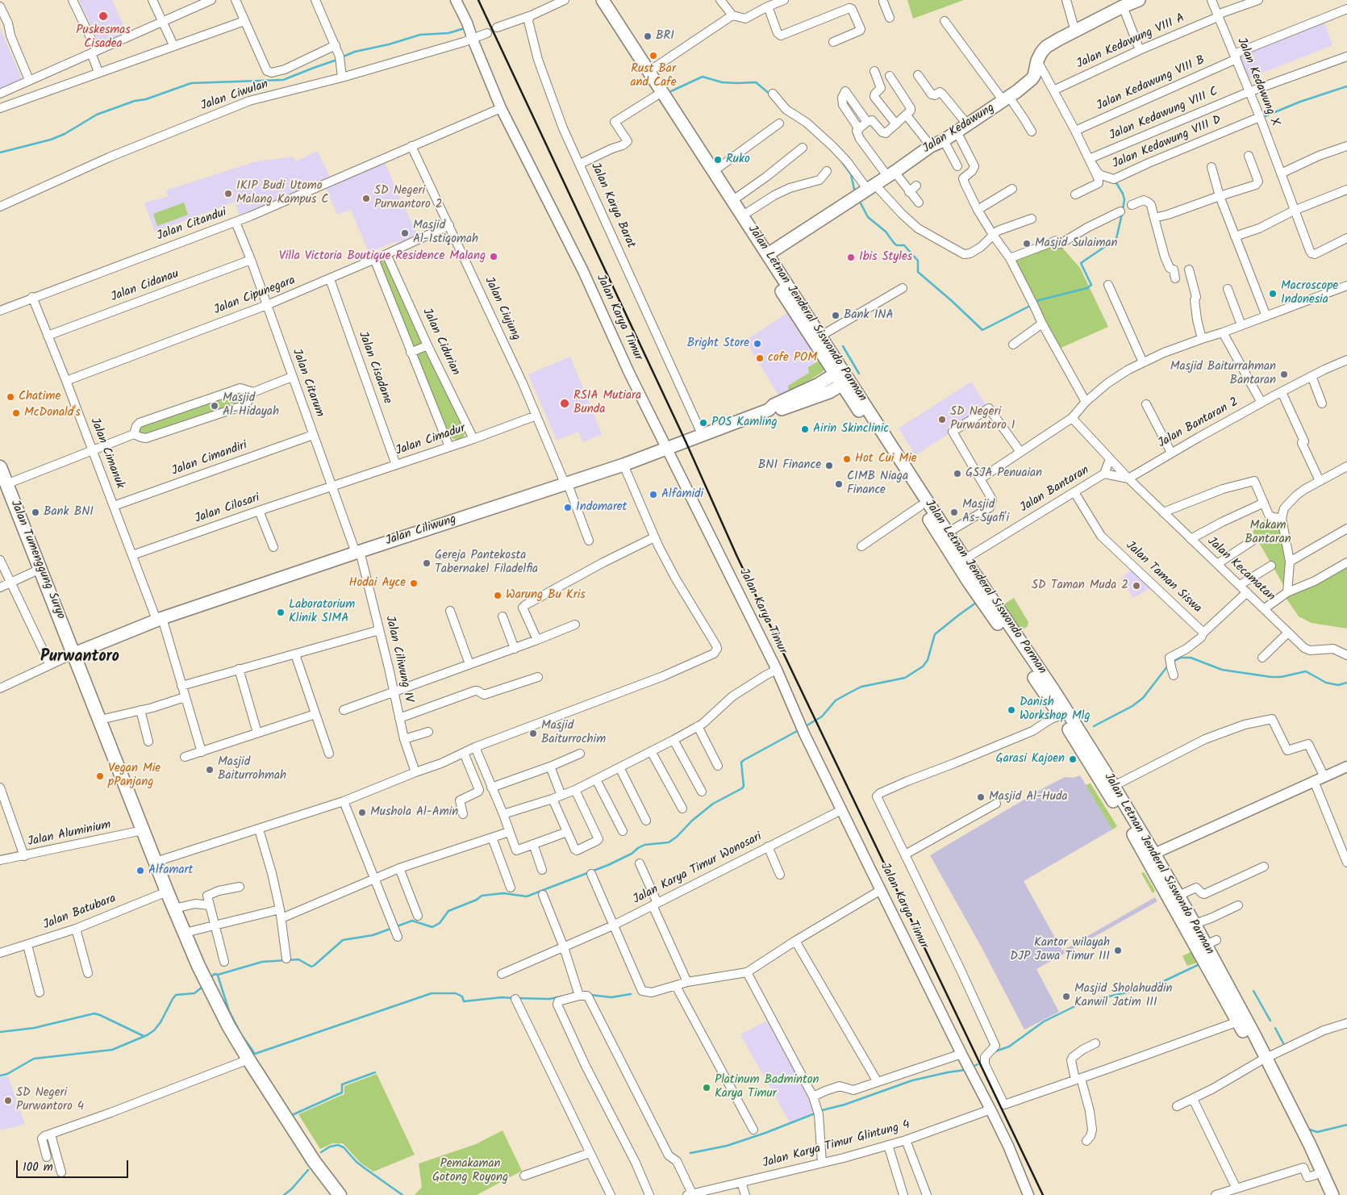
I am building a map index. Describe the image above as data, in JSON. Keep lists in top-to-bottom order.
{
  "streets": {
    "highway": ["Jalan Tumenggung Suryo"],
    "main road": ["Jalan Kedawung", "Jalan Letnan Jenderal Siswondo Parman", "Jalan Ciliwung"],
    "street": [
      "Jalan Kedawung VIII A",
      "Jalan Kedawung X",
      "Jalan Kedawung VIII B",
      "Jalan Ciwulan",
      "Jalan Kedawung VIII C",
      "Jalan Kedawung VIII D",
      "Jalan Karya Barat",
      "Jalan Citandui",
      "Jalan Cidanau",
      "Jalan Cipunegara",
      "Jalan Ciujung",
      "Jalan Karya Timur",
      "Jalan Cidurian",
      "Jalan Cisadane",
      "Jalan Citarum",
      "Jalan Bantaran 2",
      "Jalan Cimadur",
      "Jalan Cimanuk",
      "Jalan Cimandiri",
      "Jalan Bantaran",
      "Jalan Cilosari",
      "Jalan Kecamatan",
      "Jalan Taman Siswa",
      "Jalan Ciliwung IV",
      "Jalan Aluminium",
      "Jalan Karya Timur Wonosari",
      "Jalan Batubara",
      "Jalan Karya Timur Glintung 4"
    ]
  },
  "crossings": [
    ["Jalan Kedawung VIII A", "Jalan Kedawung X"],
    ["Jalan Kedawung X", "Jalan Kedawung VIII B"],
    ["Jalan Kedawung X", "Jalan Kedawung VIII C"],
    ["Jalan Kedawung X", "Jalan Kedawung VIII D"],
    ["Jalan Ciwulan", "Jalan Karya Timur"],
    ["Jalan Kedawung VIII C", "Jalan Kedawung VIII D"],
    ["Jalan Kedawung", "Jalan Letnan Jenderal Siswondo Parman"],
    ["Jalan Karya Barat", "Jalan Ciliwung"],
    ["Jalan Citandui", "Jalan Ciujung"],
    ["Jalan Citandui", "Jalan Karya Timur"],
    ["Jalan Citandui", "Jalan Citarum"],
    ["Jalan Citandui", "Jalan Cimanuk"],
    ["Jalan Cidanau", "Jalan Citarum"],
    ["Jalan Cidanau", "Jalan Cimanuk"],
    ["Jalan Cipunegara", "Jalan Ciujung"],
    ["Jalan Cipunegara", "Jalan Cidurian"],
    ["Jalan Cipunegara", "Jalan Cisadane"],
    ["Jalan Cipunegara", "Jalan Citarum"],
    ["Jalan Cipunegara", "Jalan Cimanuk"],
    ["Jalan Ciujung", "Jalan Cimadur"],
    ["Jalan Ciujung", "Jalan Ciliwung"],
    ["Jalan Letnan Jenderal Siswondo Parman", "Jalan Bantaran"],
    ["Jalan Letnan Jenderal Siswondo Parman", "Jalan Ciliwung"],
    ["Jalan Karya Timur", "Jalan Ciliwung"],
    ["Jalan Karya Timur", "Jalan Karya Timur Wonosari"],
    ["Jalan Karya Timur", "Jalan Karya Timur Glintung 4"],
    ["Jalan Cidurian", "Jalan Cimadur"],
    ["Jalan Cisadane", "Jalan Cimadur"],
    ["Jalan Citarum", "Jalan Cimadur"],
    ["Jalan Citarum", "Jalan Cimandiri"],
    ["Jalan Citarum", "Jalan Cilosari"],
    ["Jalan Citarum", "Jalan Ciliwung"],
    ["Jalan Citarum", "Jalan Ciliwung IV"],
    ["Jalan Bantaran 2", "Jalan Kecamatan"],
    ["Jalan Cimadur", "Jalan Cilosari"],
    ["Jalan Cimanuk", "Jalan Cimandiri"],
    ["Jalan Cimanuk", "Jalan Cilosari"],
    ["Jalan Cimanuk", "Jalan Ciliwung"],
    ["Jalan Bantaran", "Jalan Kecamatan"],
    ["Jalan Bantaran", "Jalan Taman Siswa"],
    ["Jalan Ciliwung", "Jalan Tumenggung Suryo"],
    ["Jalan Ciliwung", "Jalan Ciliwung IV"],
    ["Jalan Tumenggung Suryo", "Jalan Aluminium"],
    ["Jalan Tumenggung Suryo", "Jalan Batubara"],
    ["Jalan Kecamatan", "Jalan Taman Siswa"]
  ],
  "districts": ["Purwantoro"],
  "parks": ["Makam Bantaran", "Pemakaman Gotong Royong"],
  "places": [
    "Puskesmas Cisadea",
    "BRI",
    "Rust Bar and Cafe",
    "Ruko",
    "IKIP Budi Utomo Malang Kampus C",
    "SD Negeri Purwantoro 2",
    "Masjid Al-Istiqomah",
    "Masjid Sulaiman",
    "Villa Victoria Boutique Residence Malang",
    "Ibis Styles",
    "Macroscope Indonesia",
    "Bank INA",
    "Bright Store",
    "cofe POM",
    "Masjid Baiturrahman Bantaran",
    "Chatime",
    "RSIA Mutiara Bunda",
    "Masjid Al-Hidayah",
    "McDonald's",
    "SD Negeri Purwantoro 1",
    "POS Kamling",
    "Airin Skinclinic",
    "Hot Cui Mie",
    "BNI Finance",
    "GSJA Penuaian",
    "CIMB Niaga Finance",
    "Alfamidi",
    "Indomaret",
    "Bank BNI",
    "Masjid As-Syafi'i",
    "Gereja Pantekosta Tabernakel Filadelfia",
    "Hodai Ayce",
    "SD Taman Muda 2",
    "Warung Bu Kris",
    "Laboratorium Klinik SIMA",
    "Danish Workshop Mlg",
    "Masjid Baiturrochim",
    "Garasi Kajoen",
    "Masjid Baiturrohmah",
    "Vegan Mie pPanjang",
    "Masjid Al-Huda",
    "Mushola Al-Amin",
    "Alfamart",
    "Kantor wilayah DJP Jawa Timur III",
    "Masjid Sholahuddin Kanwil Jatim III",
    "Platinum Badminton Karya Timur",
    "SD Negeri Purwantoro 4"
  ],
  "scale_bar": "100 m"
}
